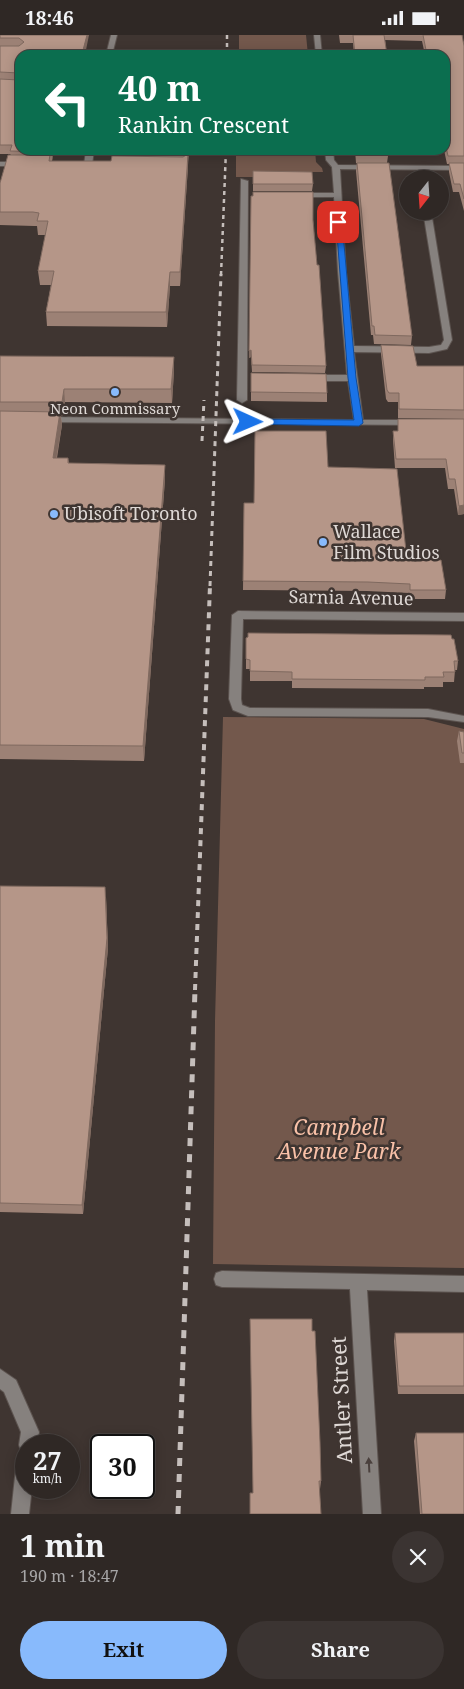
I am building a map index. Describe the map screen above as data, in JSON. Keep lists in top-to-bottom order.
{
  "streets": {
    "street": ["Sarnia Avenue", "Antler Street"]
  },
  "one_way": ["Antler Street"],
  "parks": ["Campbell Avenue Park"],
  "places": ["Neon Commissary", "Ubisoft Toronto", "Wallace Film Studios"],
  "north": "bottom",
  "page": {
    "status": "18:46",
    "turn": ["40 m", "Rankin Crescent"],
    "speed": "27 km/h",
    "limit": "30",
    "heading": ["1 min", "190 m · 18:47"],
    "buttons": ["Exit", "Share"]
  }
}
